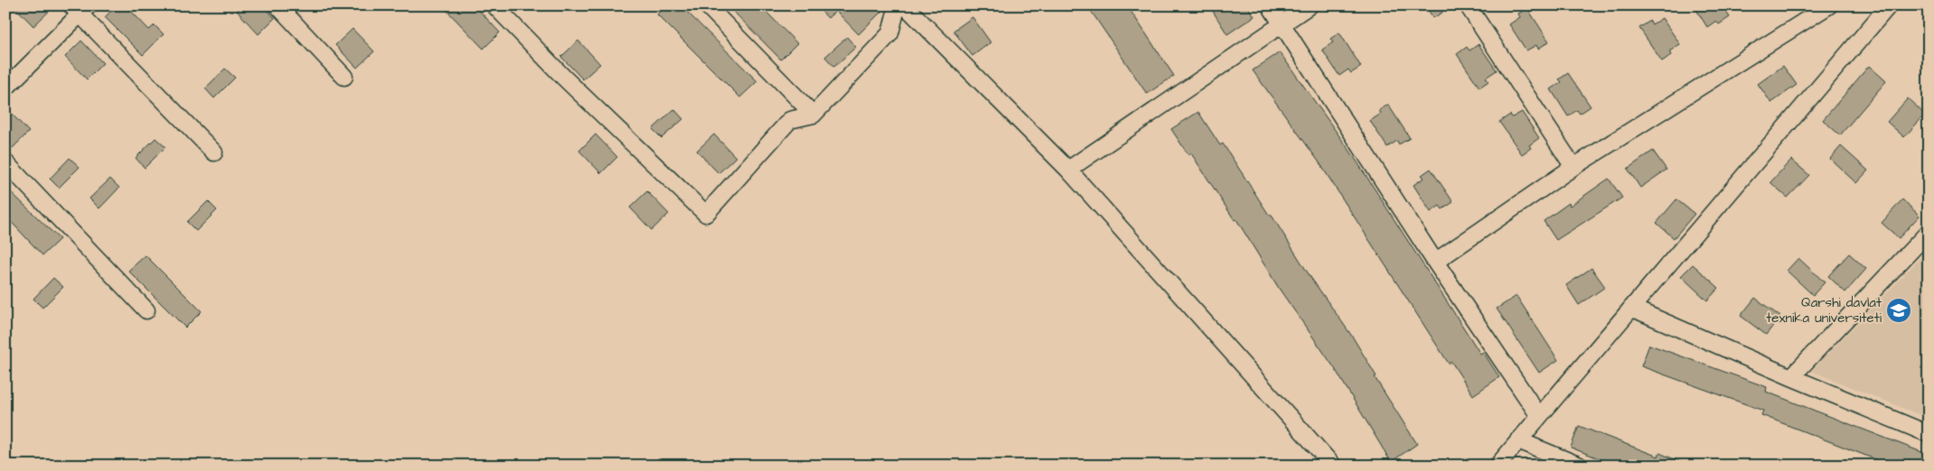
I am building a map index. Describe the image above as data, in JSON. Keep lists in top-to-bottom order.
{
  "places": {
    "school or university": ["Qarshi davlat texnika universiteti"]
  }
}
